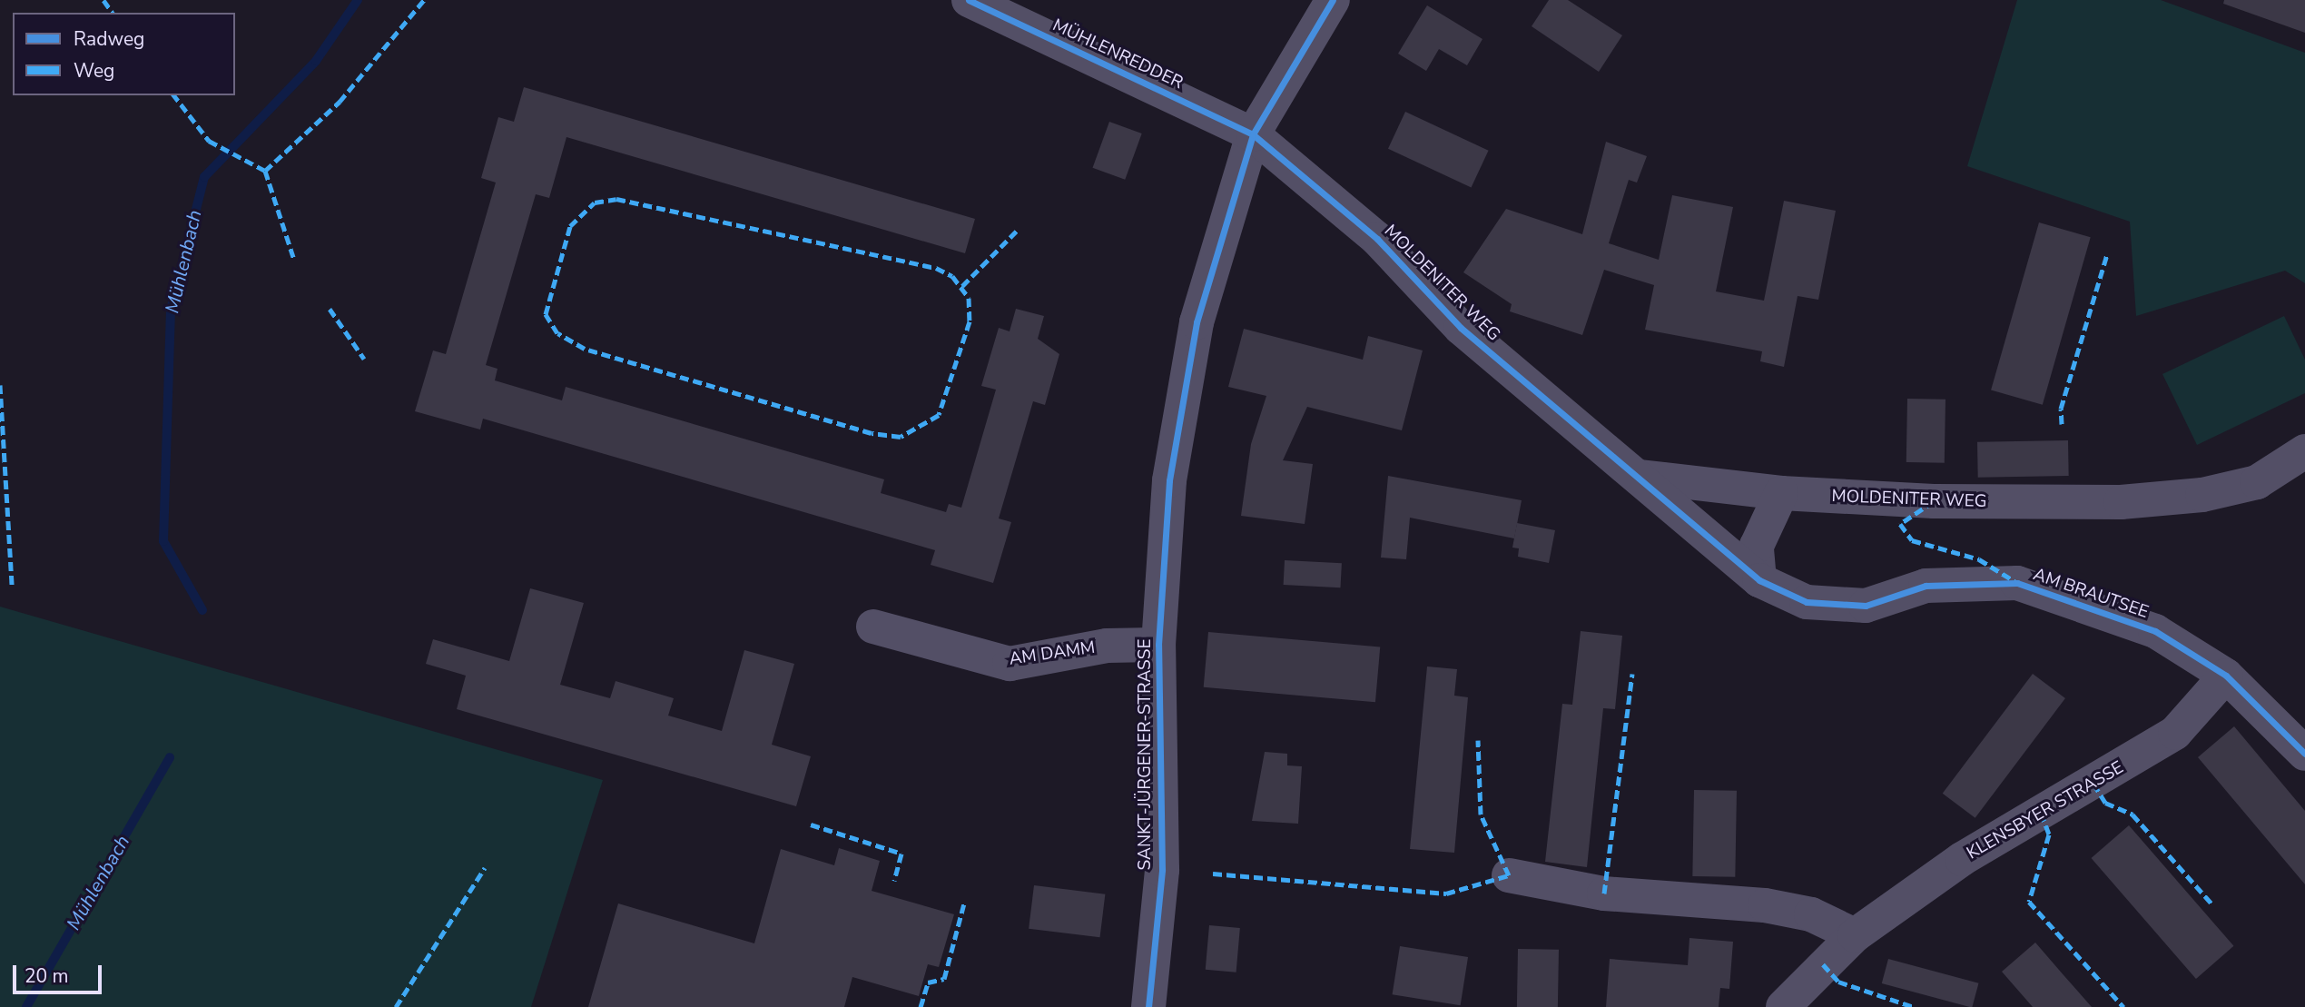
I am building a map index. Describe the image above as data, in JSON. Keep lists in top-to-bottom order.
{
  "streets": {
    "street": [
      "MÜHLENREDDER",
      "MOLDENITER WEG",
      "AM BRAUTSEE",
      "AM DAMM",
      "SANKT-JÜRGENER-STRASSE",
      "KLENSBYER STRASSE"
    ]
  },
  "crossings": [
    ["MÜHLENREDDER", "MOLDENITER WEG"],
    ["MÜHLENREDDER", "SANKT-JÜRGENER-STRASSE"],
    ["MOLDENITER WEG", "AM BRAUTSEE"],
    ["MOLDENITER WEG", "SANKT-JÜRGENER-STRASSE"],
    ["AM BRAUTSEE", "KLENSBYER STRASSE"],
    ["AM DAMM", "SANKT-JÜRGENER-STRASSE"]
  ],
  "water": ["Mühlenbach"],
  "legend": ["Radweg", "Weg"],
  "scale_bar": "20 m"
}
